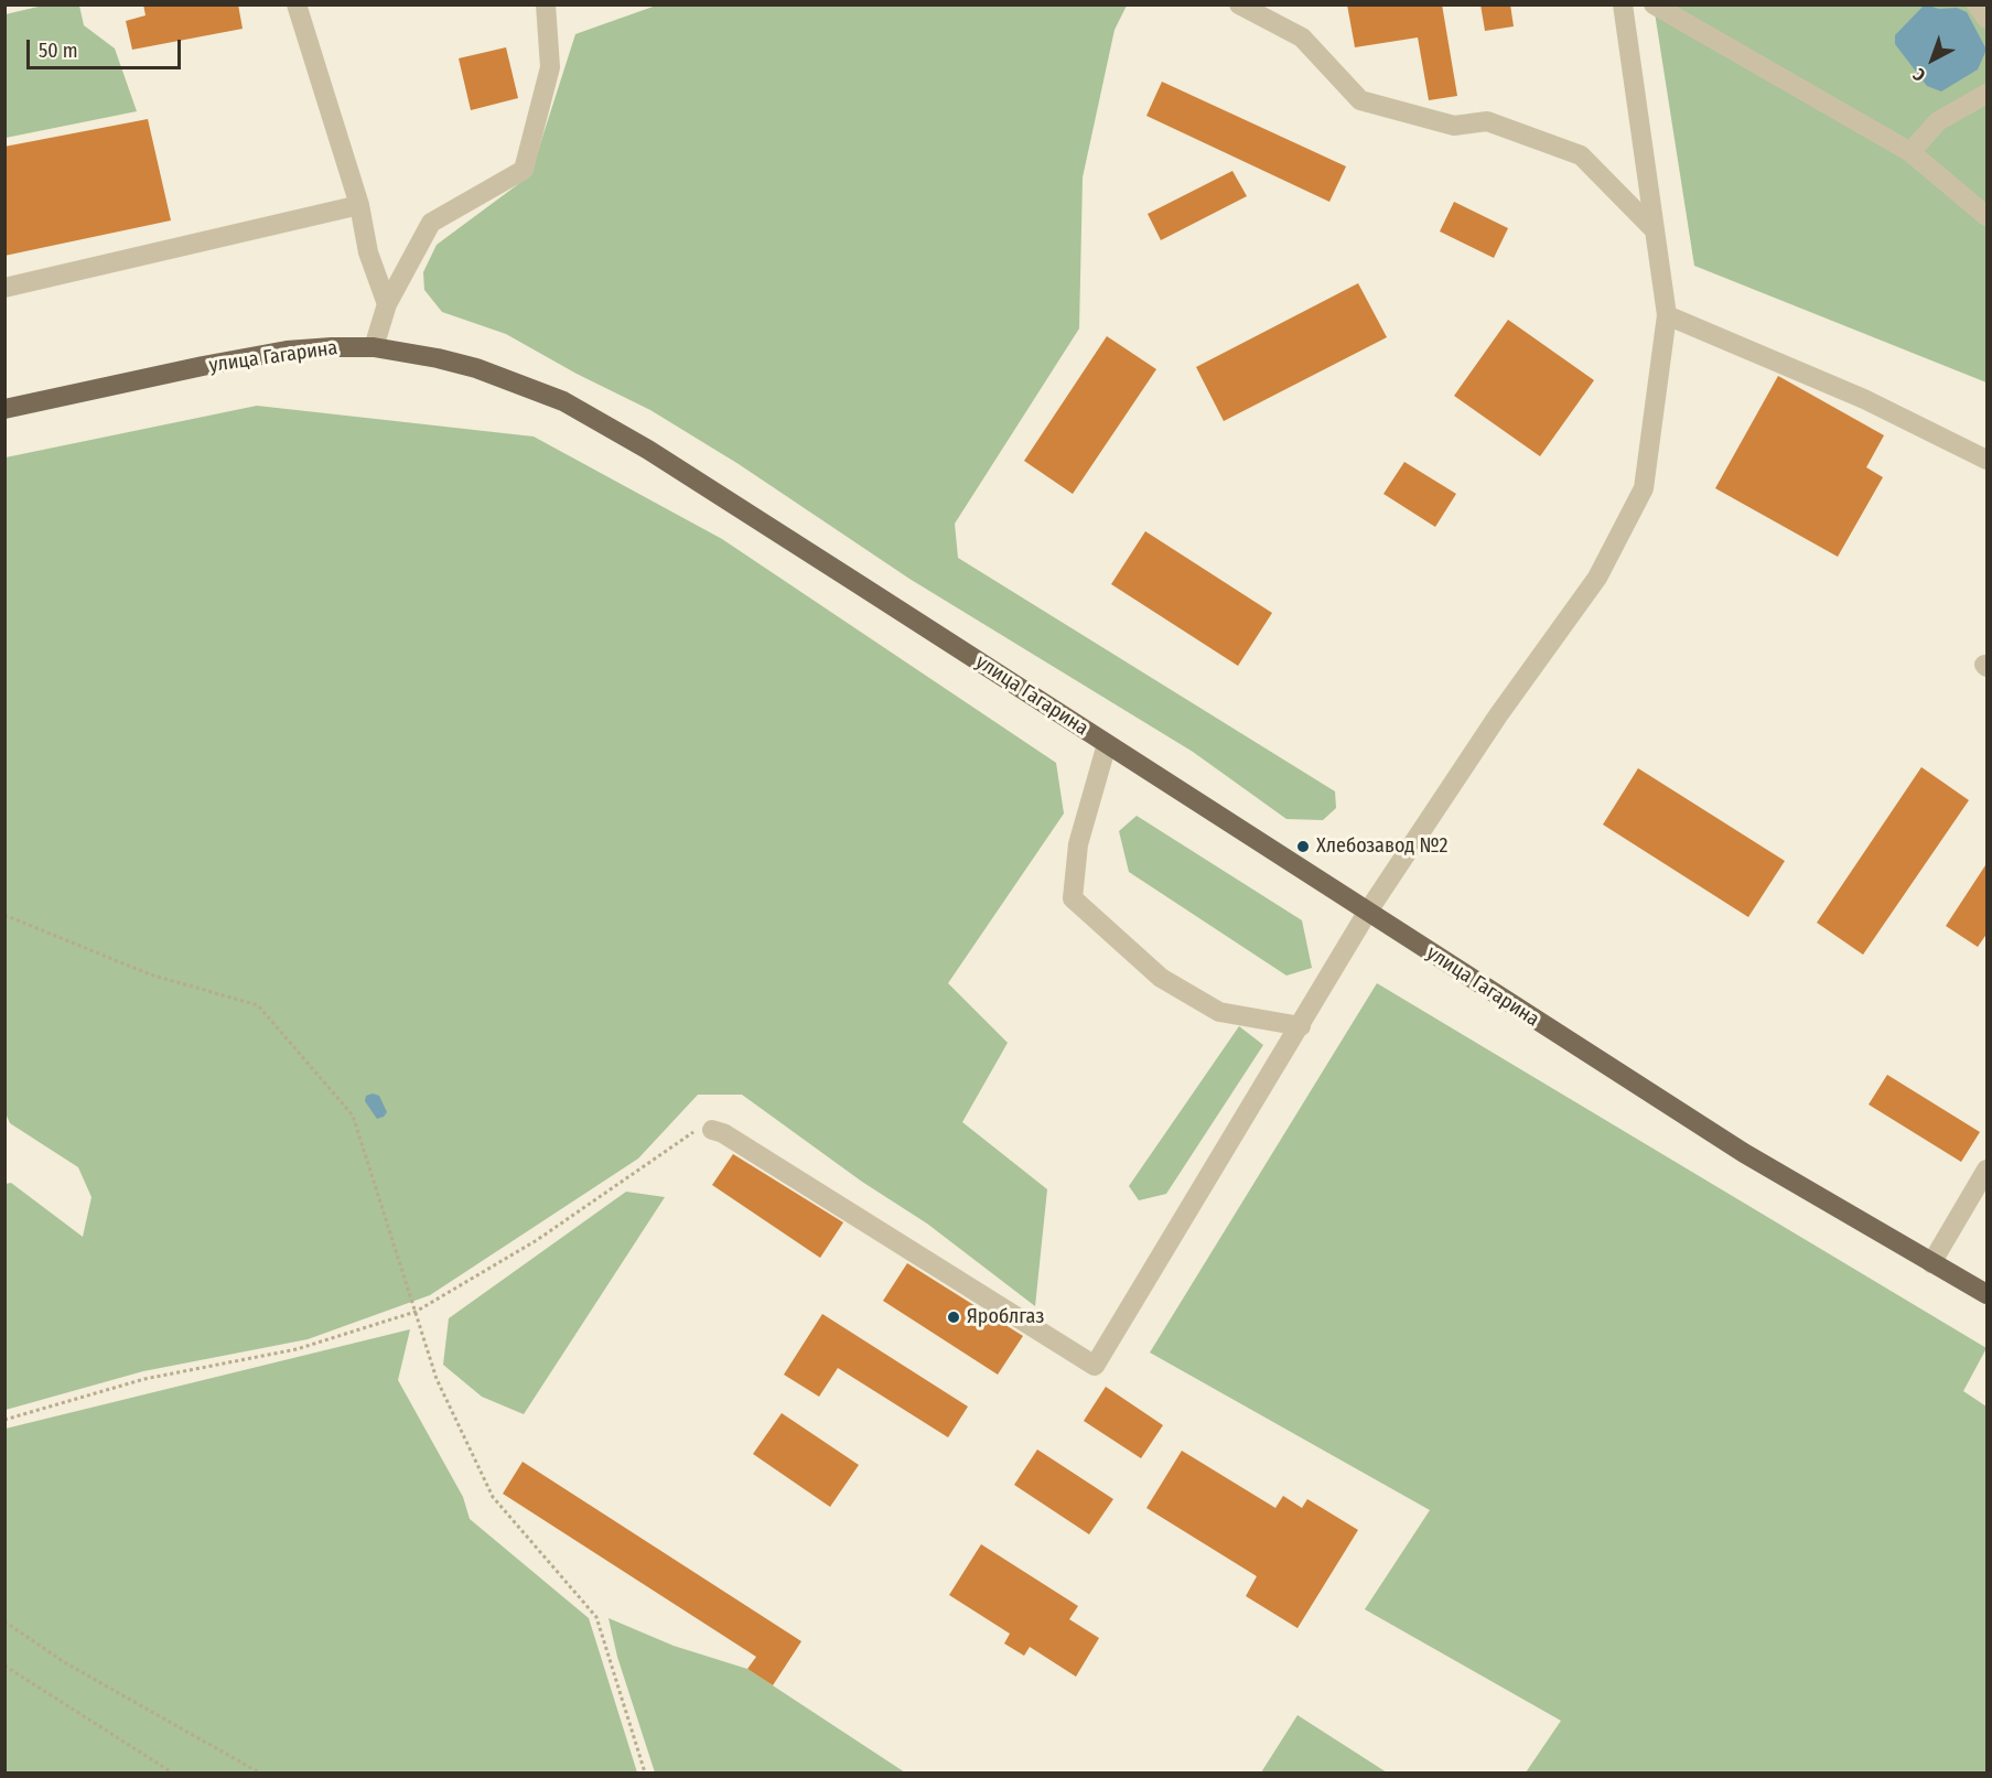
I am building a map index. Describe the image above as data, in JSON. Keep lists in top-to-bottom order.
{
  "streets": {
    "main road": ["улица Гагарина"]
  },
  "places": ["Хлебозавод №2", "Яроблгаз"],
  "scale_bar": "50 m",
  "north": "bottom left"
}
